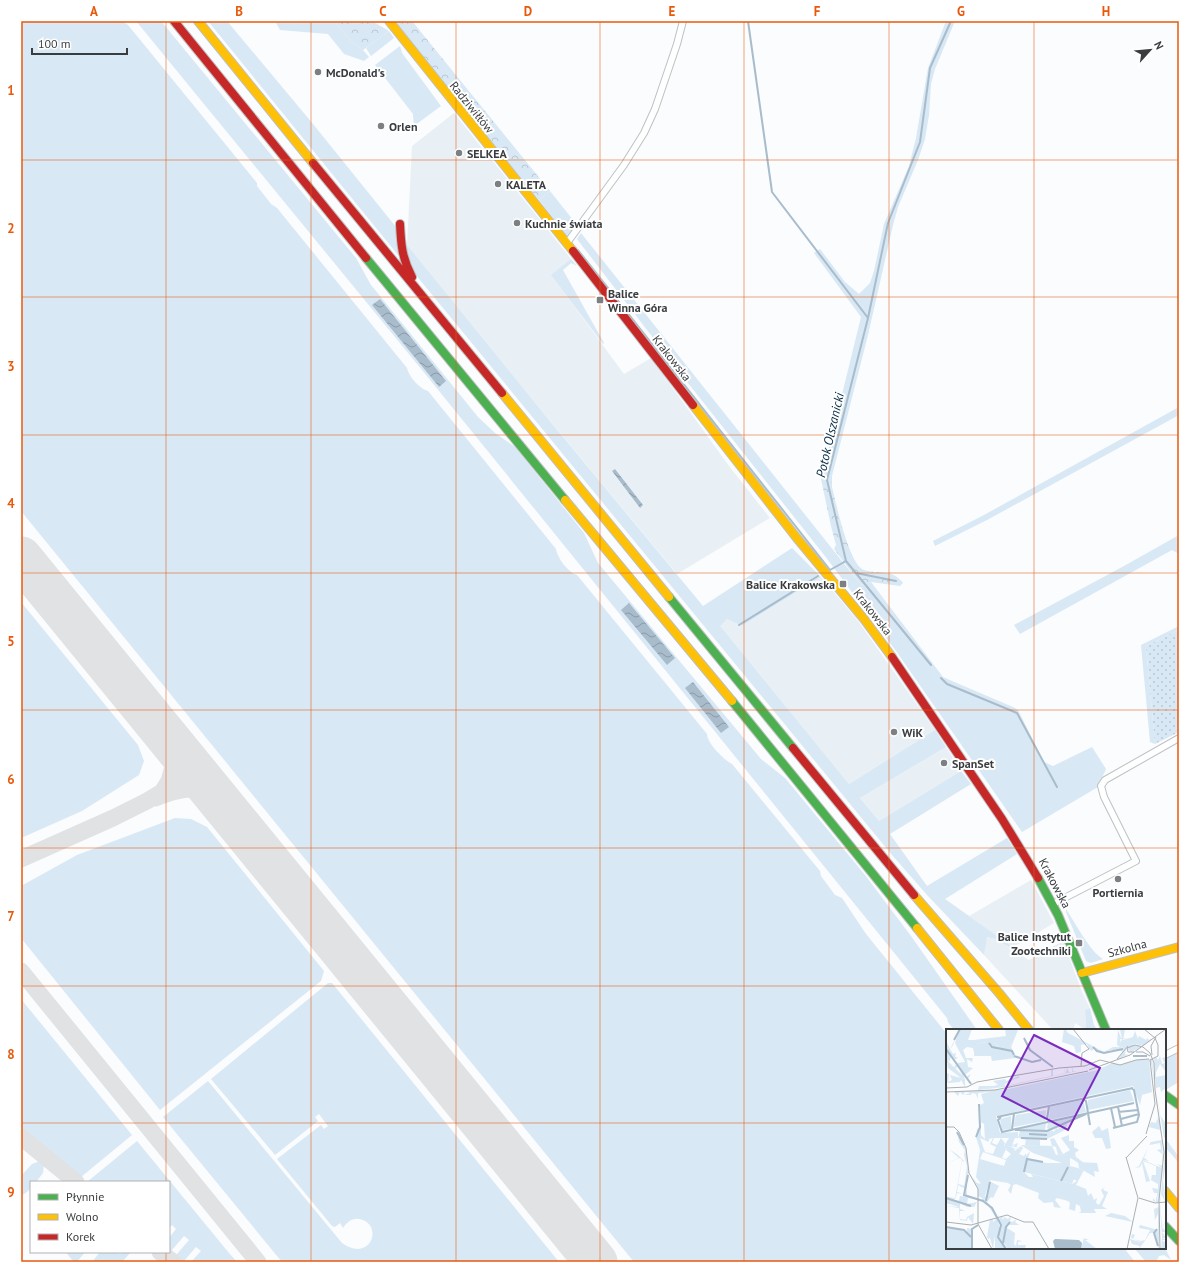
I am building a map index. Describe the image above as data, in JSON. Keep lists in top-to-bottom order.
{
  "streets": {
    "main road": ["Radziwiłłów", "Krakowska", "Szkolna"]
  },
  "crossings": [
    ["Radziwiłłów", "Krakowska"],
    ["Krakowska", "Szkolna"]
  ],
  "water": ["Potok Olszanicki"],
  "places": {
    "other": [
      "McDonald's",
      "Orlen",
      "SELKEA",
      "KALETA",
      "Kuchnie świata",
      "WiK",
      "SpanSet",
      "Portiernia"
    ],
    "transit": ["Balice Winna Góra", "Balice Krakowska", "Balice Instytut Zootechniki"]
  },
  "legend": ["Płynnie", "Wolno", "Korek"],
  "scale_bar": "100 m",
  "north": "top right",
  "grid": {
    "columns": [
      "A",
      "B",
      "C",
      "D",
      "E",
      "F",
      "G",
      "H"
    ],
    "rows": [
      "1",
      "2",
      "3",
      "4",
      "5",
      "6",
      "7",
      "8",
      "9"
    ]
  }
}
